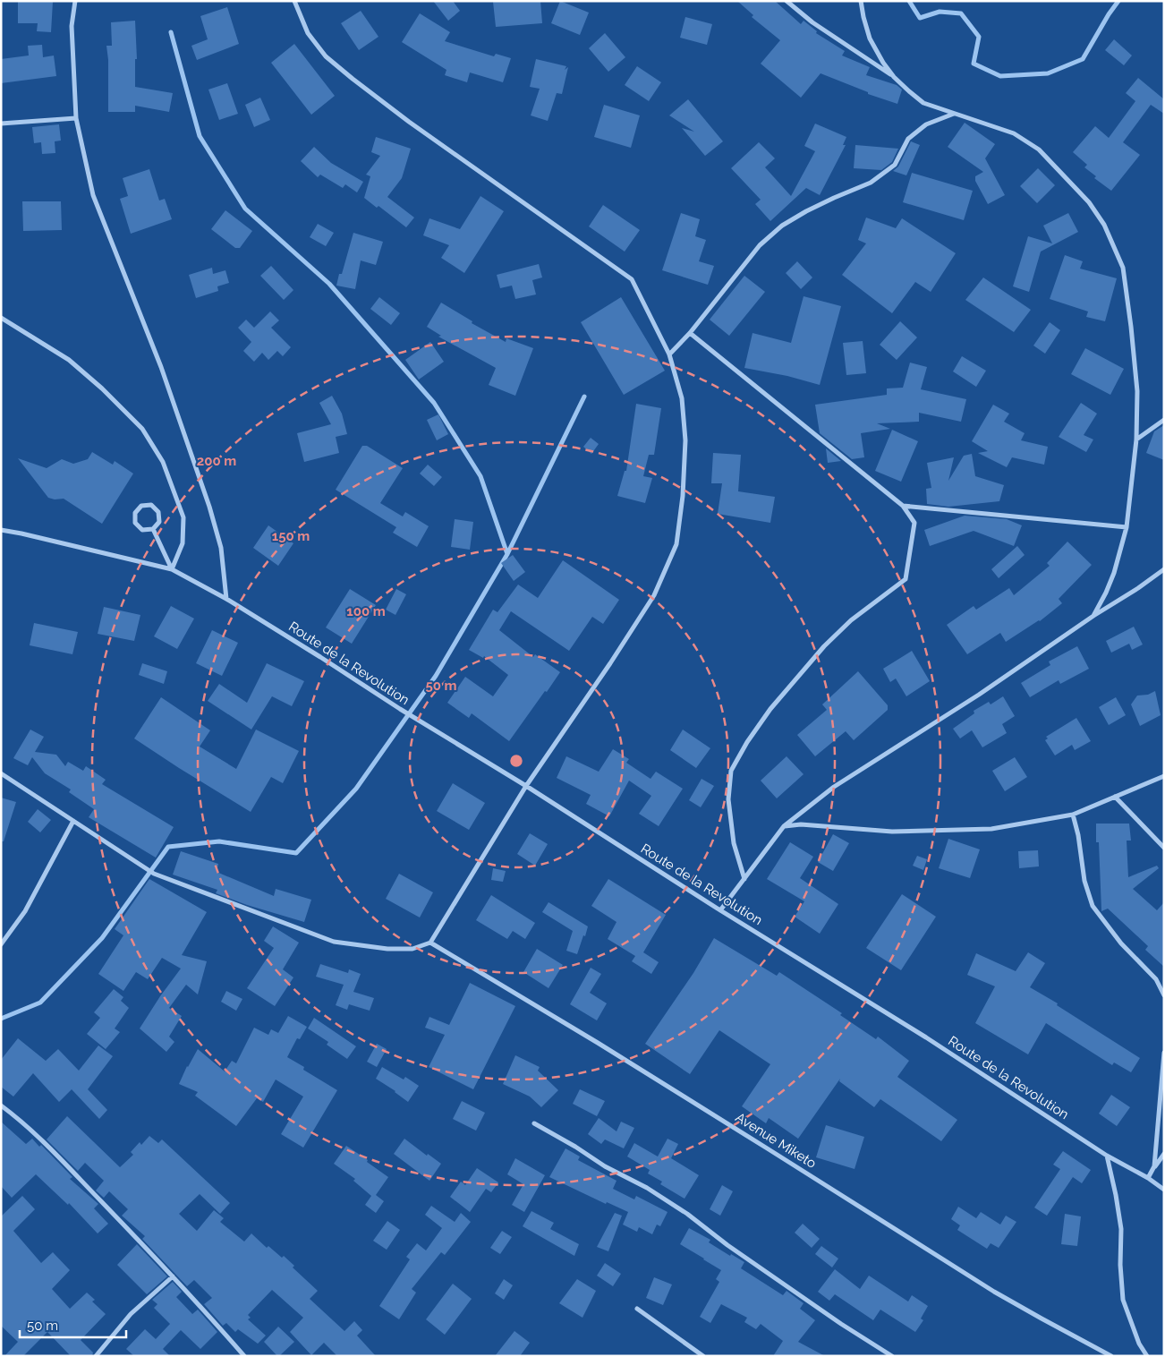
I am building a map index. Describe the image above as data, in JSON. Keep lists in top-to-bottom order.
{
  "streets": {
    "street": ["Route de la Revolution", "Avenue Miketo"]
  },
  "scale_bar": "50 m",
  "rings": [
    "200 m",
    "150 m",
    "100 m",
    "50 m"
  ]
}
